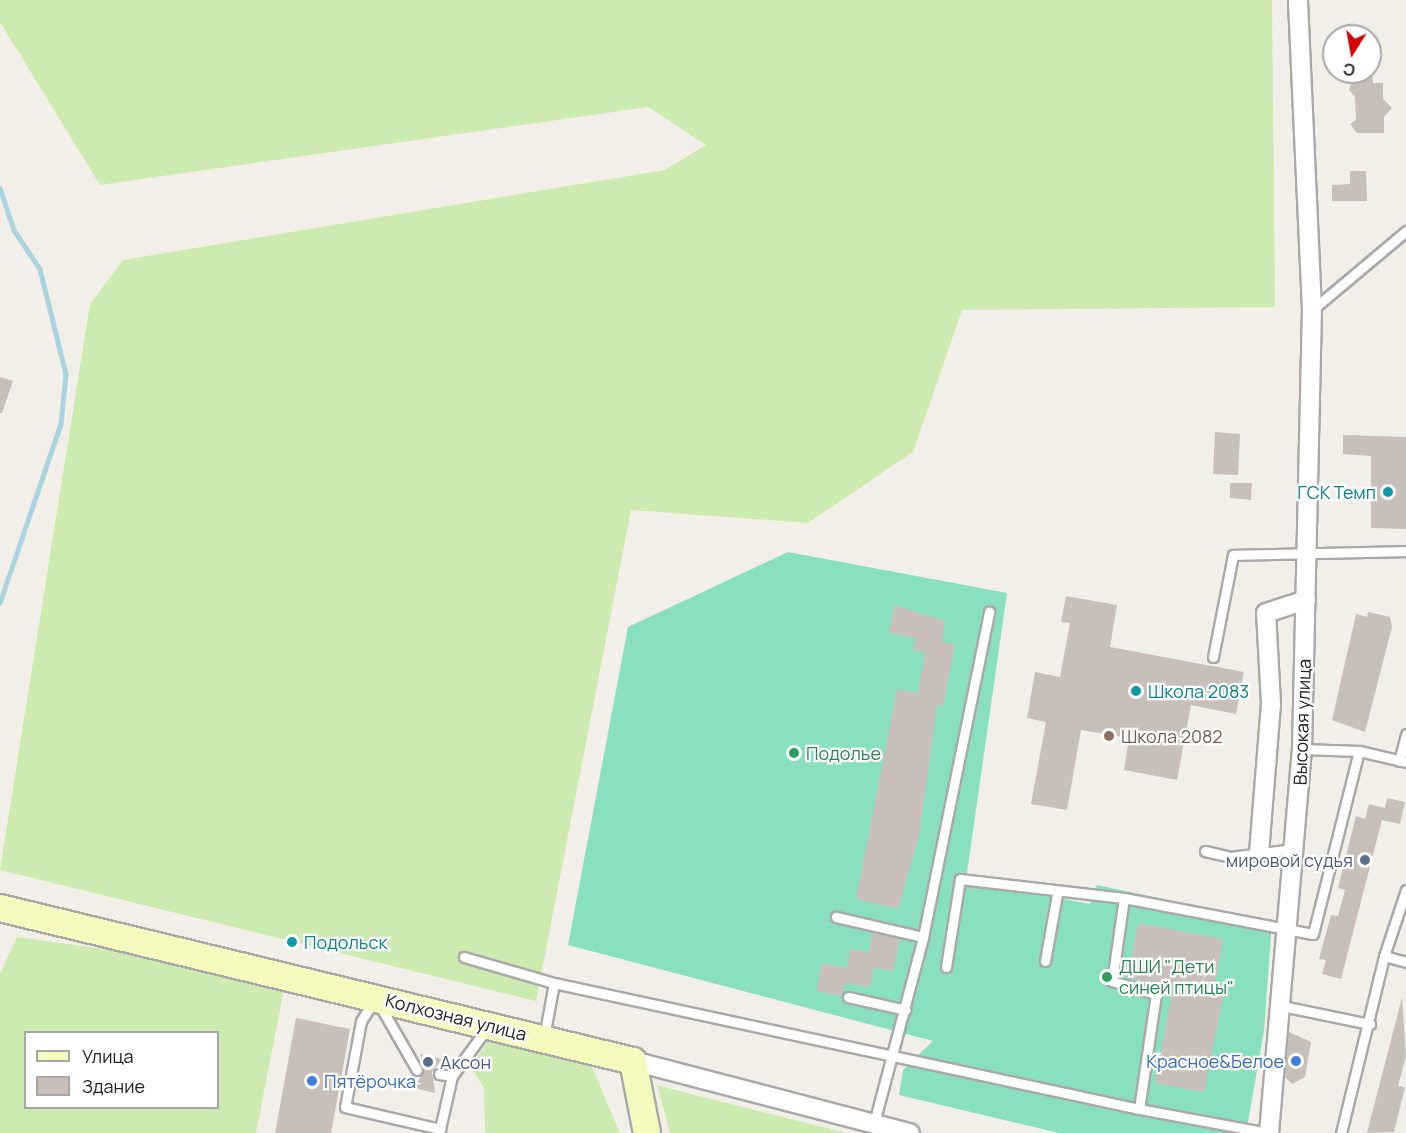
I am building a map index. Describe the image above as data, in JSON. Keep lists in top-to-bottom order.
{
  "streets": {
    "street": ["Высокая улица", "Колхозная улица"]
  },
  "places": [
    "ГСК Темп",
    "Школа 2083",
    "Школа 2082",
    "Подолье",
    "мировой судья",
    "Подольск",
    "ДШИ \"Дети синей птицы\"",
    "Красное&Белое",
    "Аксон",
    "Пятёрочка"
  ],
  "legend": ["Улица", "Здание"],
  "north": "bottom"
}
